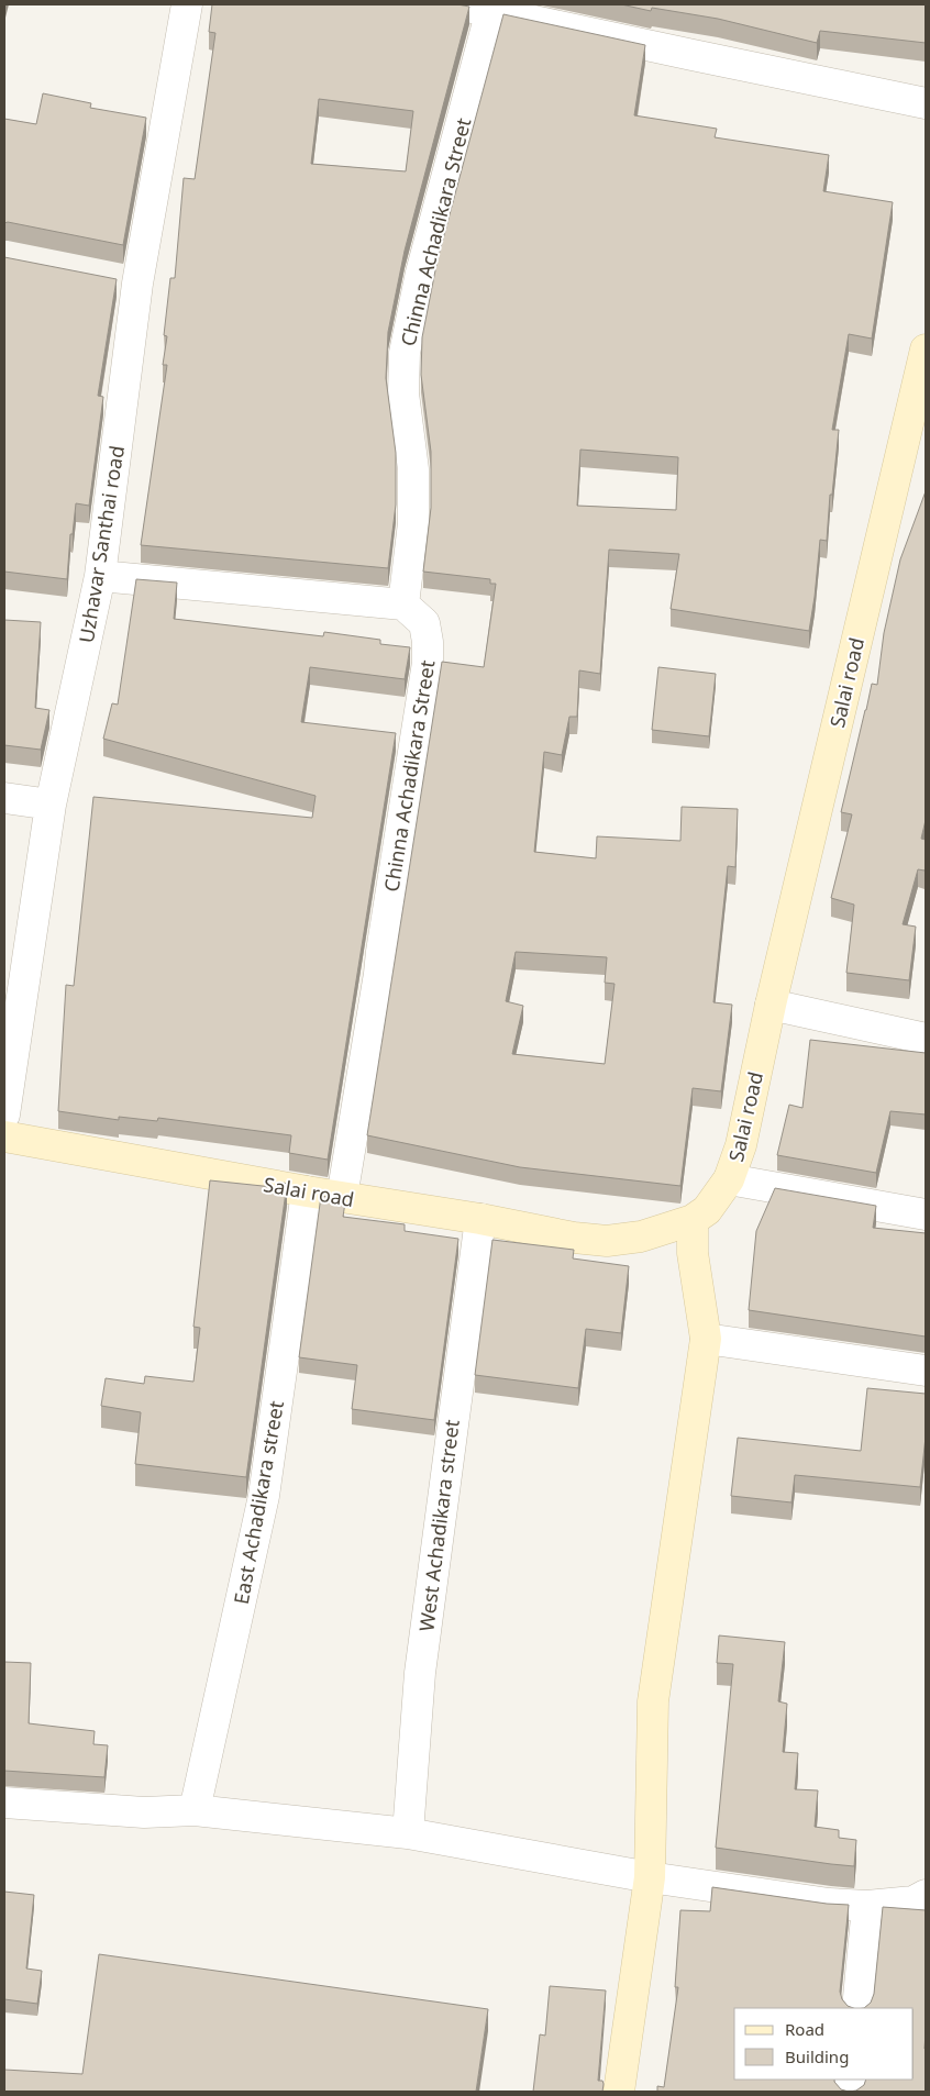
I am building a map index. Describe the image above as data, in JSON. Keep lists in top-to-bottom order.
{
  "streets": {
    "main road": ["Salai road"],
    "street": [
      "Chinna Achadikara Street",
      "Uzhavar Santhai road",
      "East Achadikara street",
      "West Achadikara street"
    ]
  },
  "crossings": [
    ["Chinna Achadikara Street", "Salai road"],
    ["Salai road", "East Achadikara street"],
    ["Salai road", "West Achadikara street"]
  ],
  "legend": ["Road", "Building"]
}
